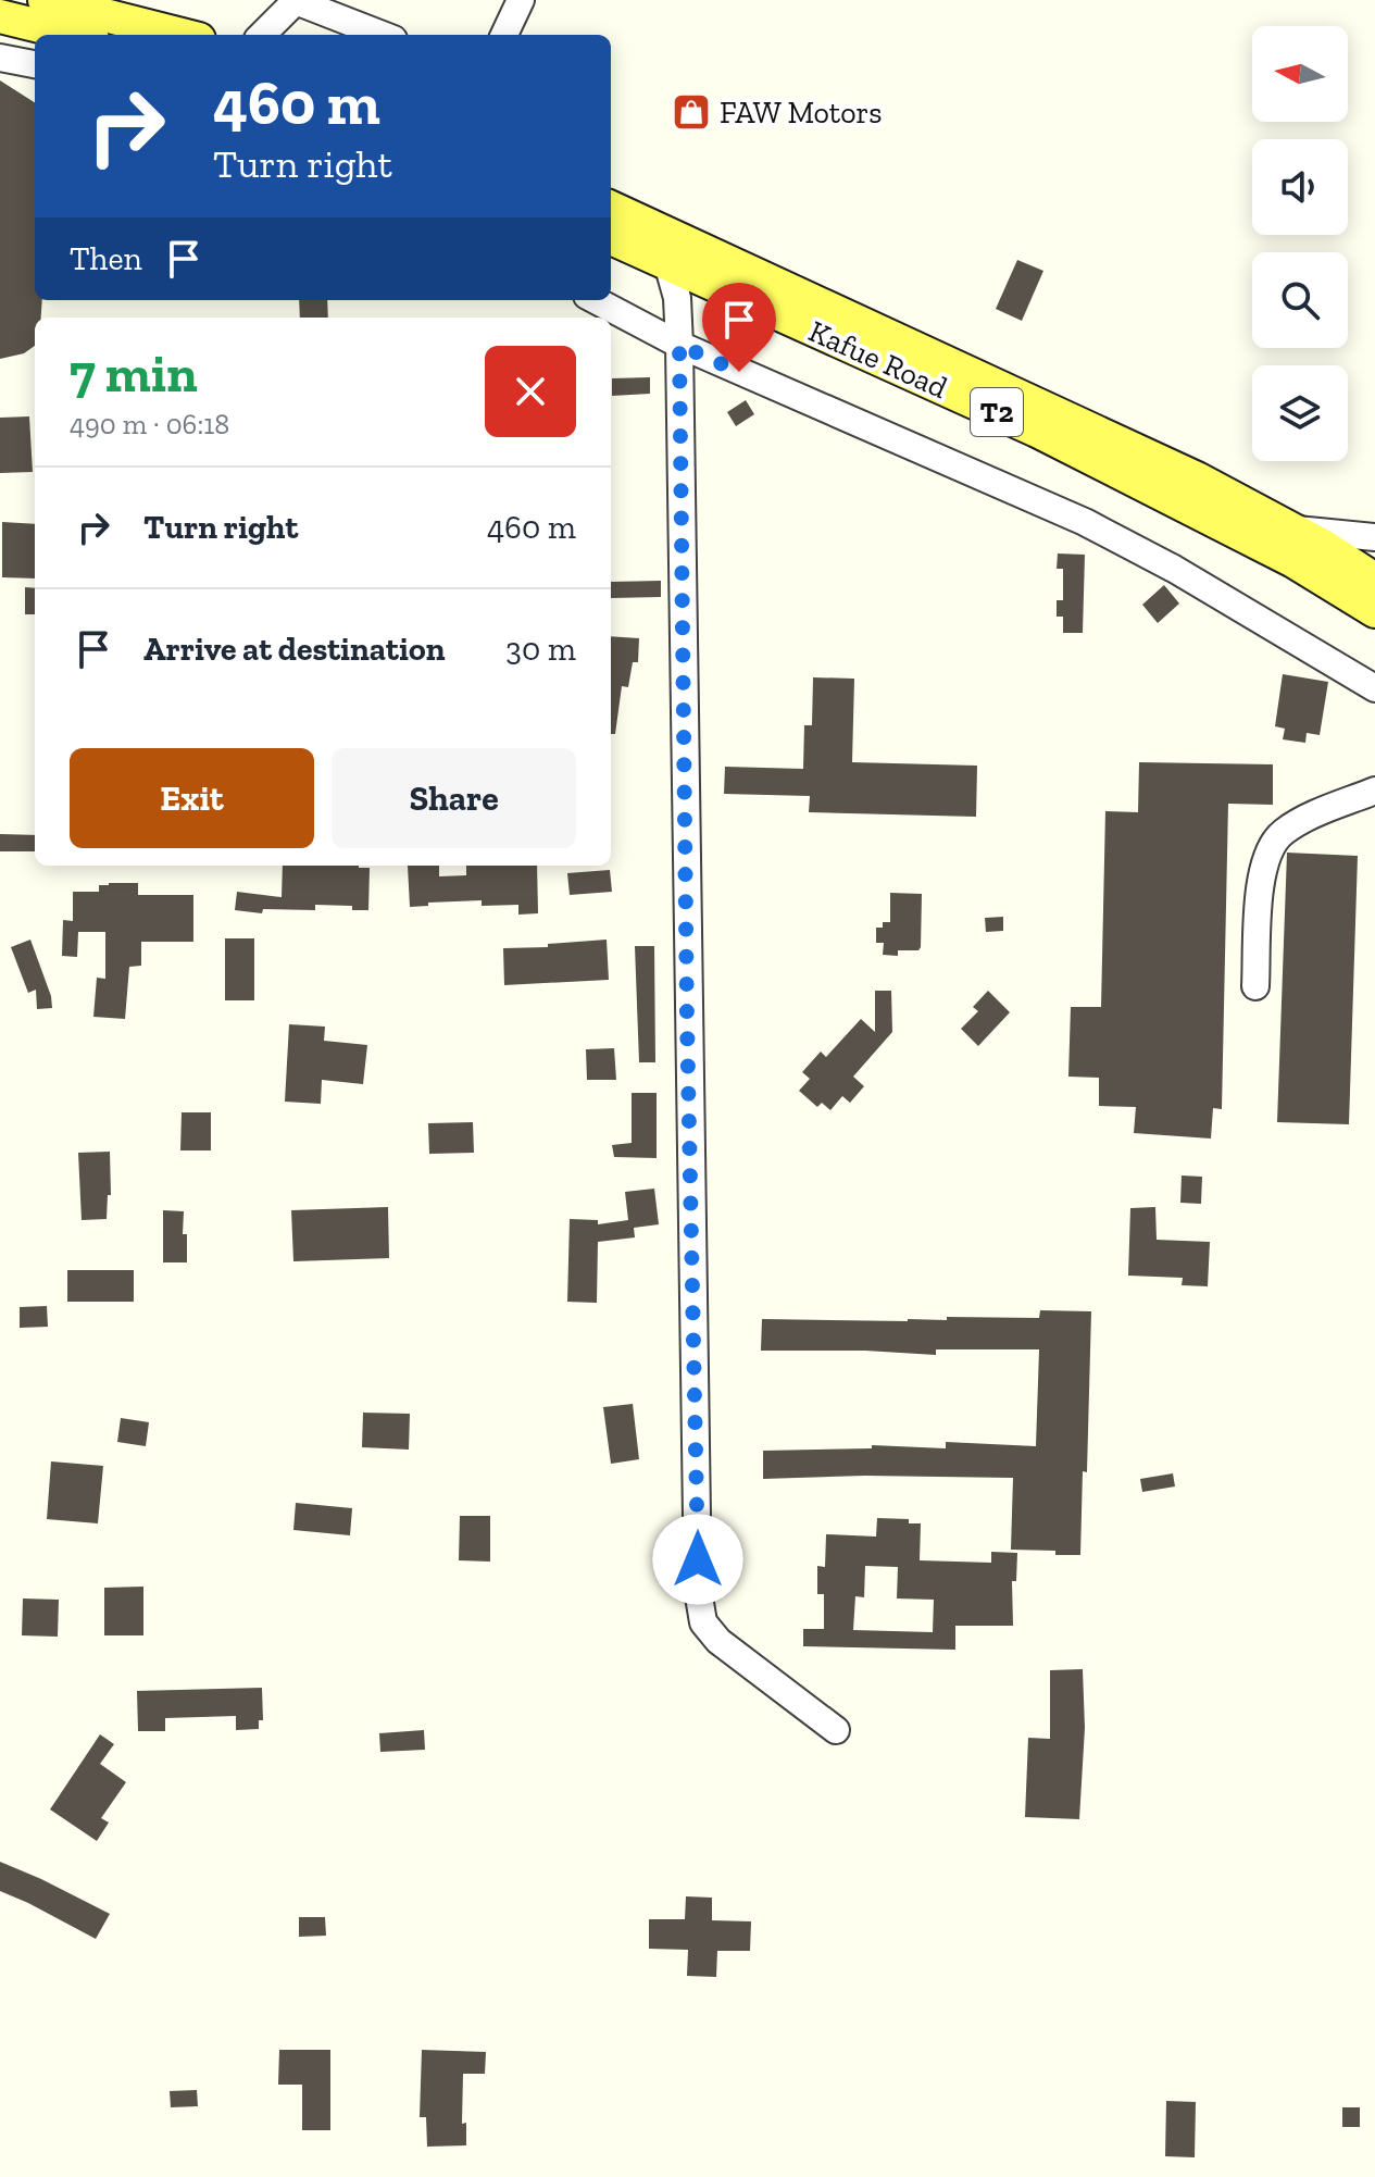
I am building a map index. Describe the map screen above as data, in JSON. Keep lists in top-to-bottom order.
{
  "streets": {
    "main road": ["Kafue Road", "T2"]
  },
  "places": {
    "shop": ["FAW Motors"]
  },
  "north": "left",
  "page": {
    "turn": ["460 m", "Turn right"],
    "then": "Then",
    "heading": ["7 min", "490 m · 06:18"],
    "list": [
      {
        "name": "Turn right",
        "value": "460 m"
      },
      {
        "name": "Arrive at destination",
        "value": "30 m"
      }
    ],
    "buttons": ["Exit", "Share"]
  }
}
